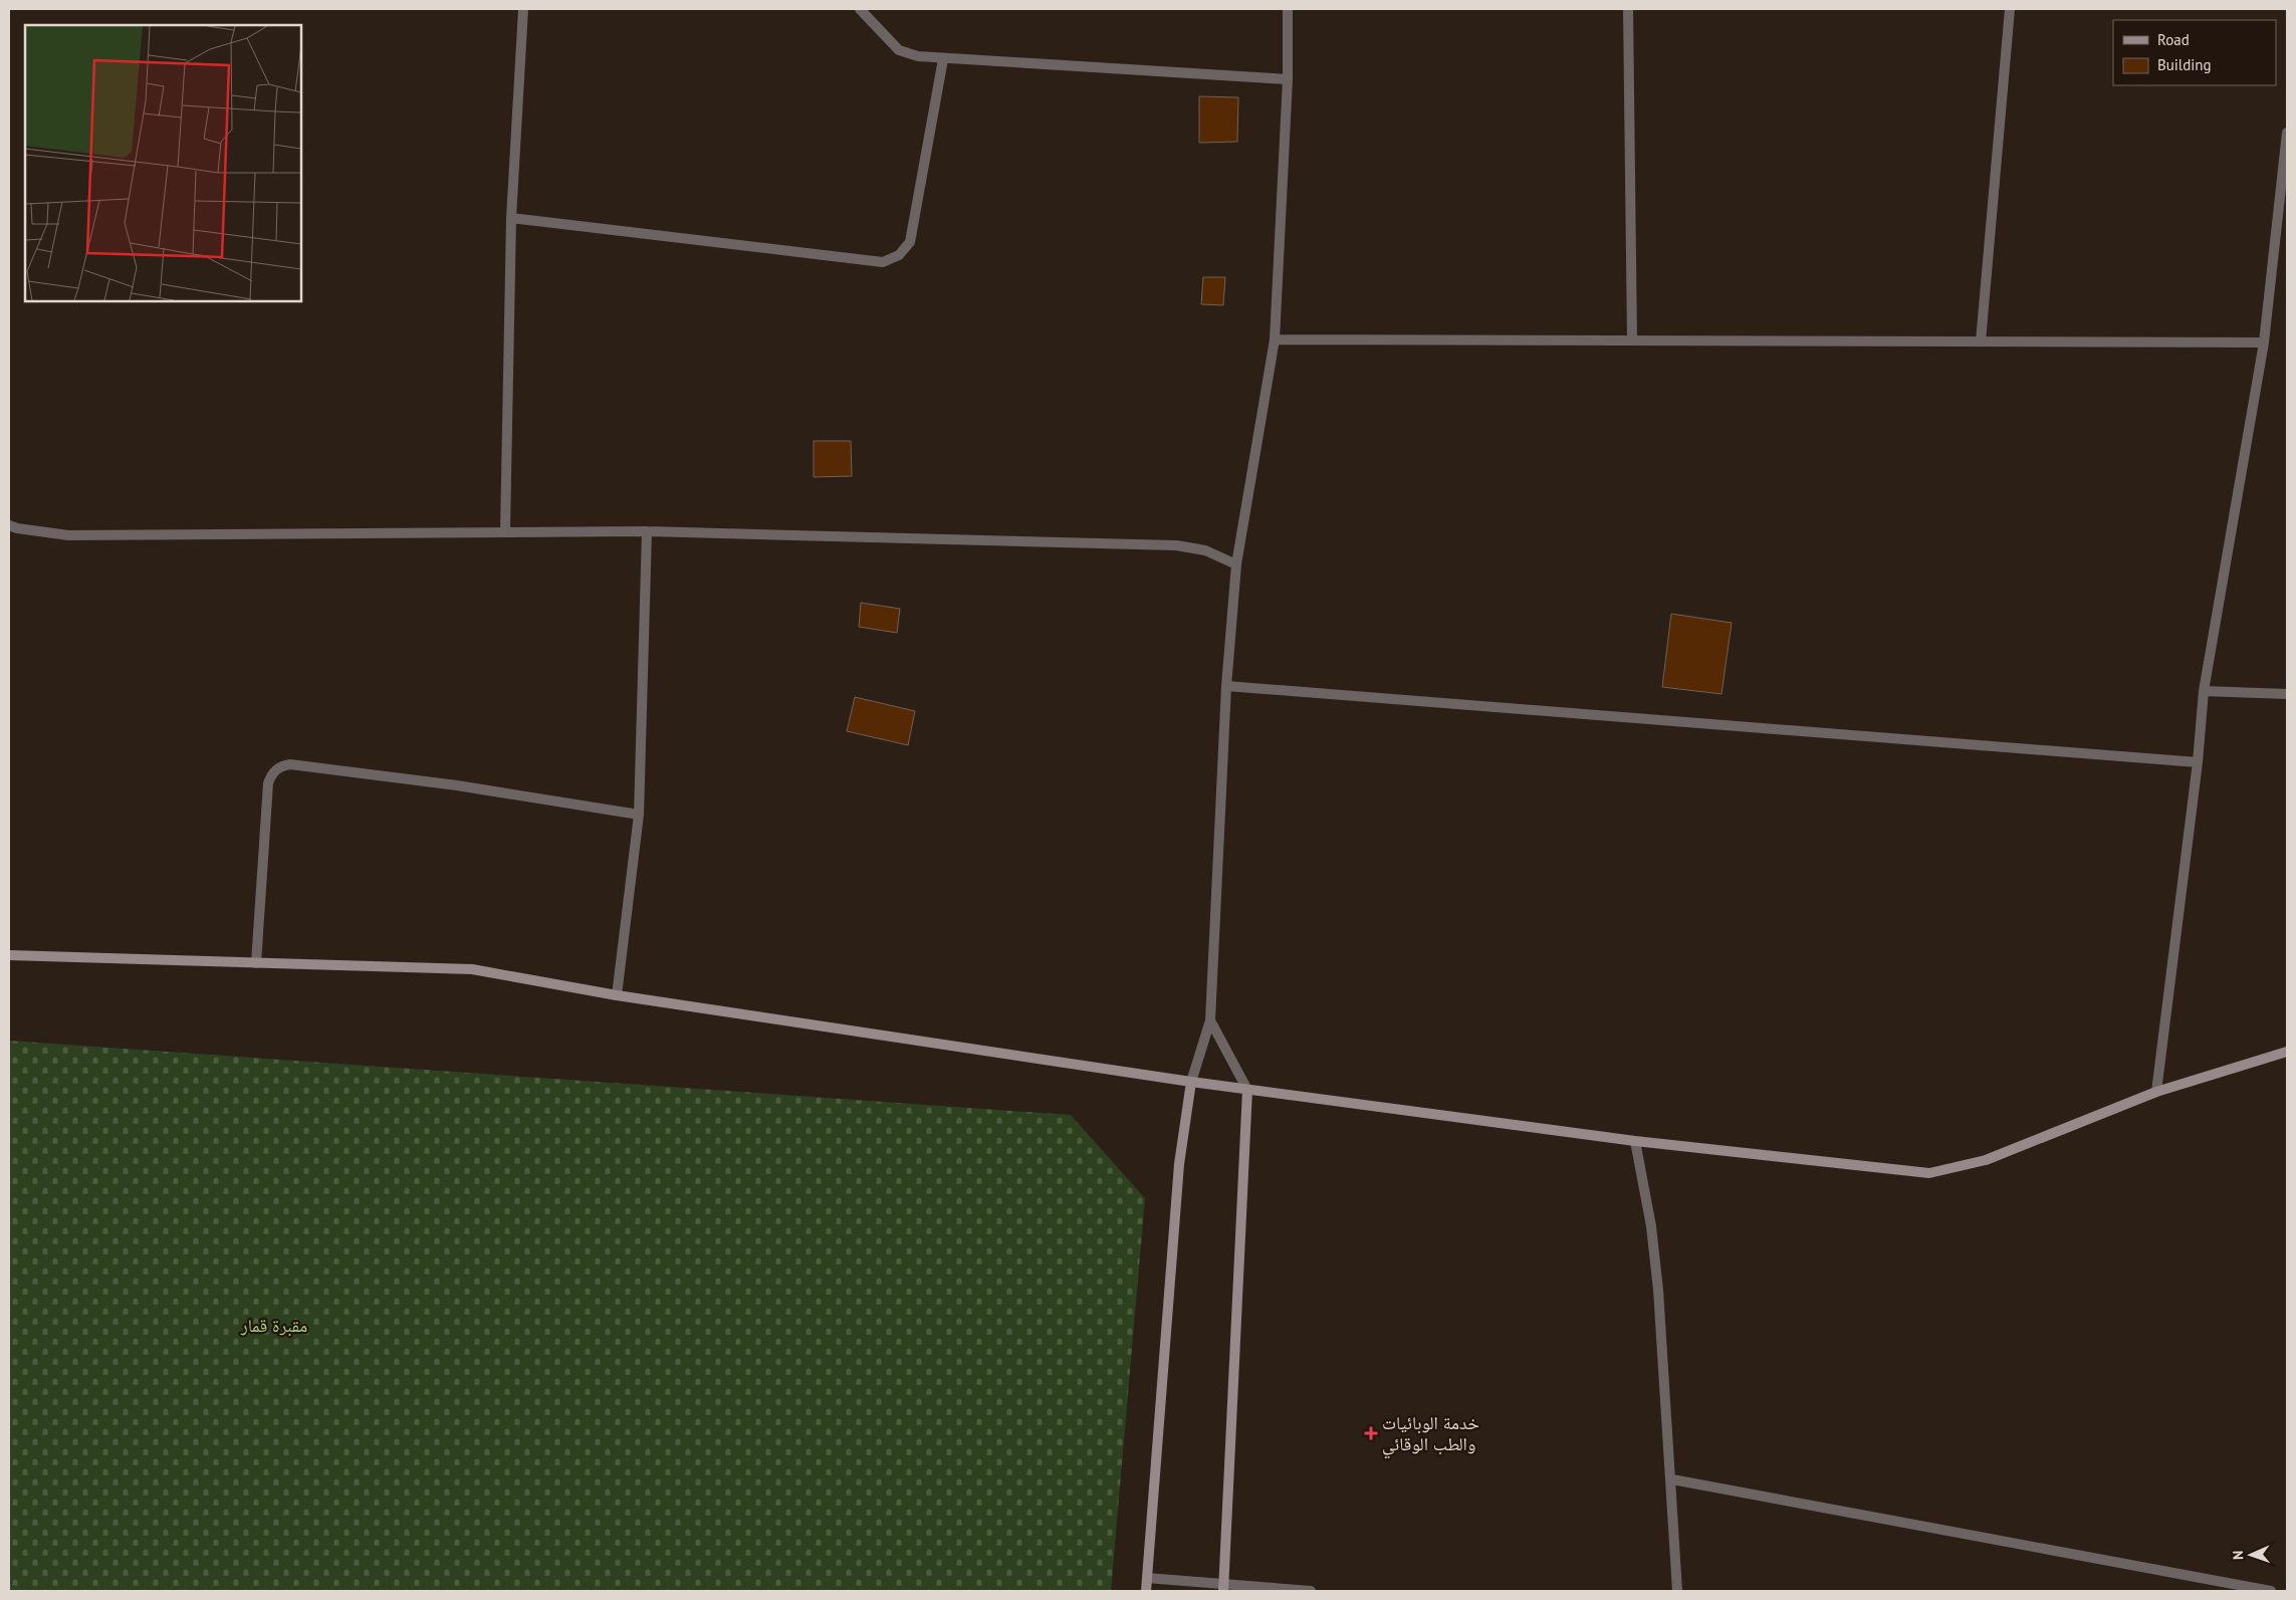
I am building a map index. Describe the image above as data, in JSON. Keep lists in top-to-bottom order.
{
  "parks": ["مقبرة قمار"],
  "places": {
    "health": ["خدمة الوبائيات والطب الوقائي"]
  },
  "legend": ["Road", "Building"],
  "north": "left"
}
